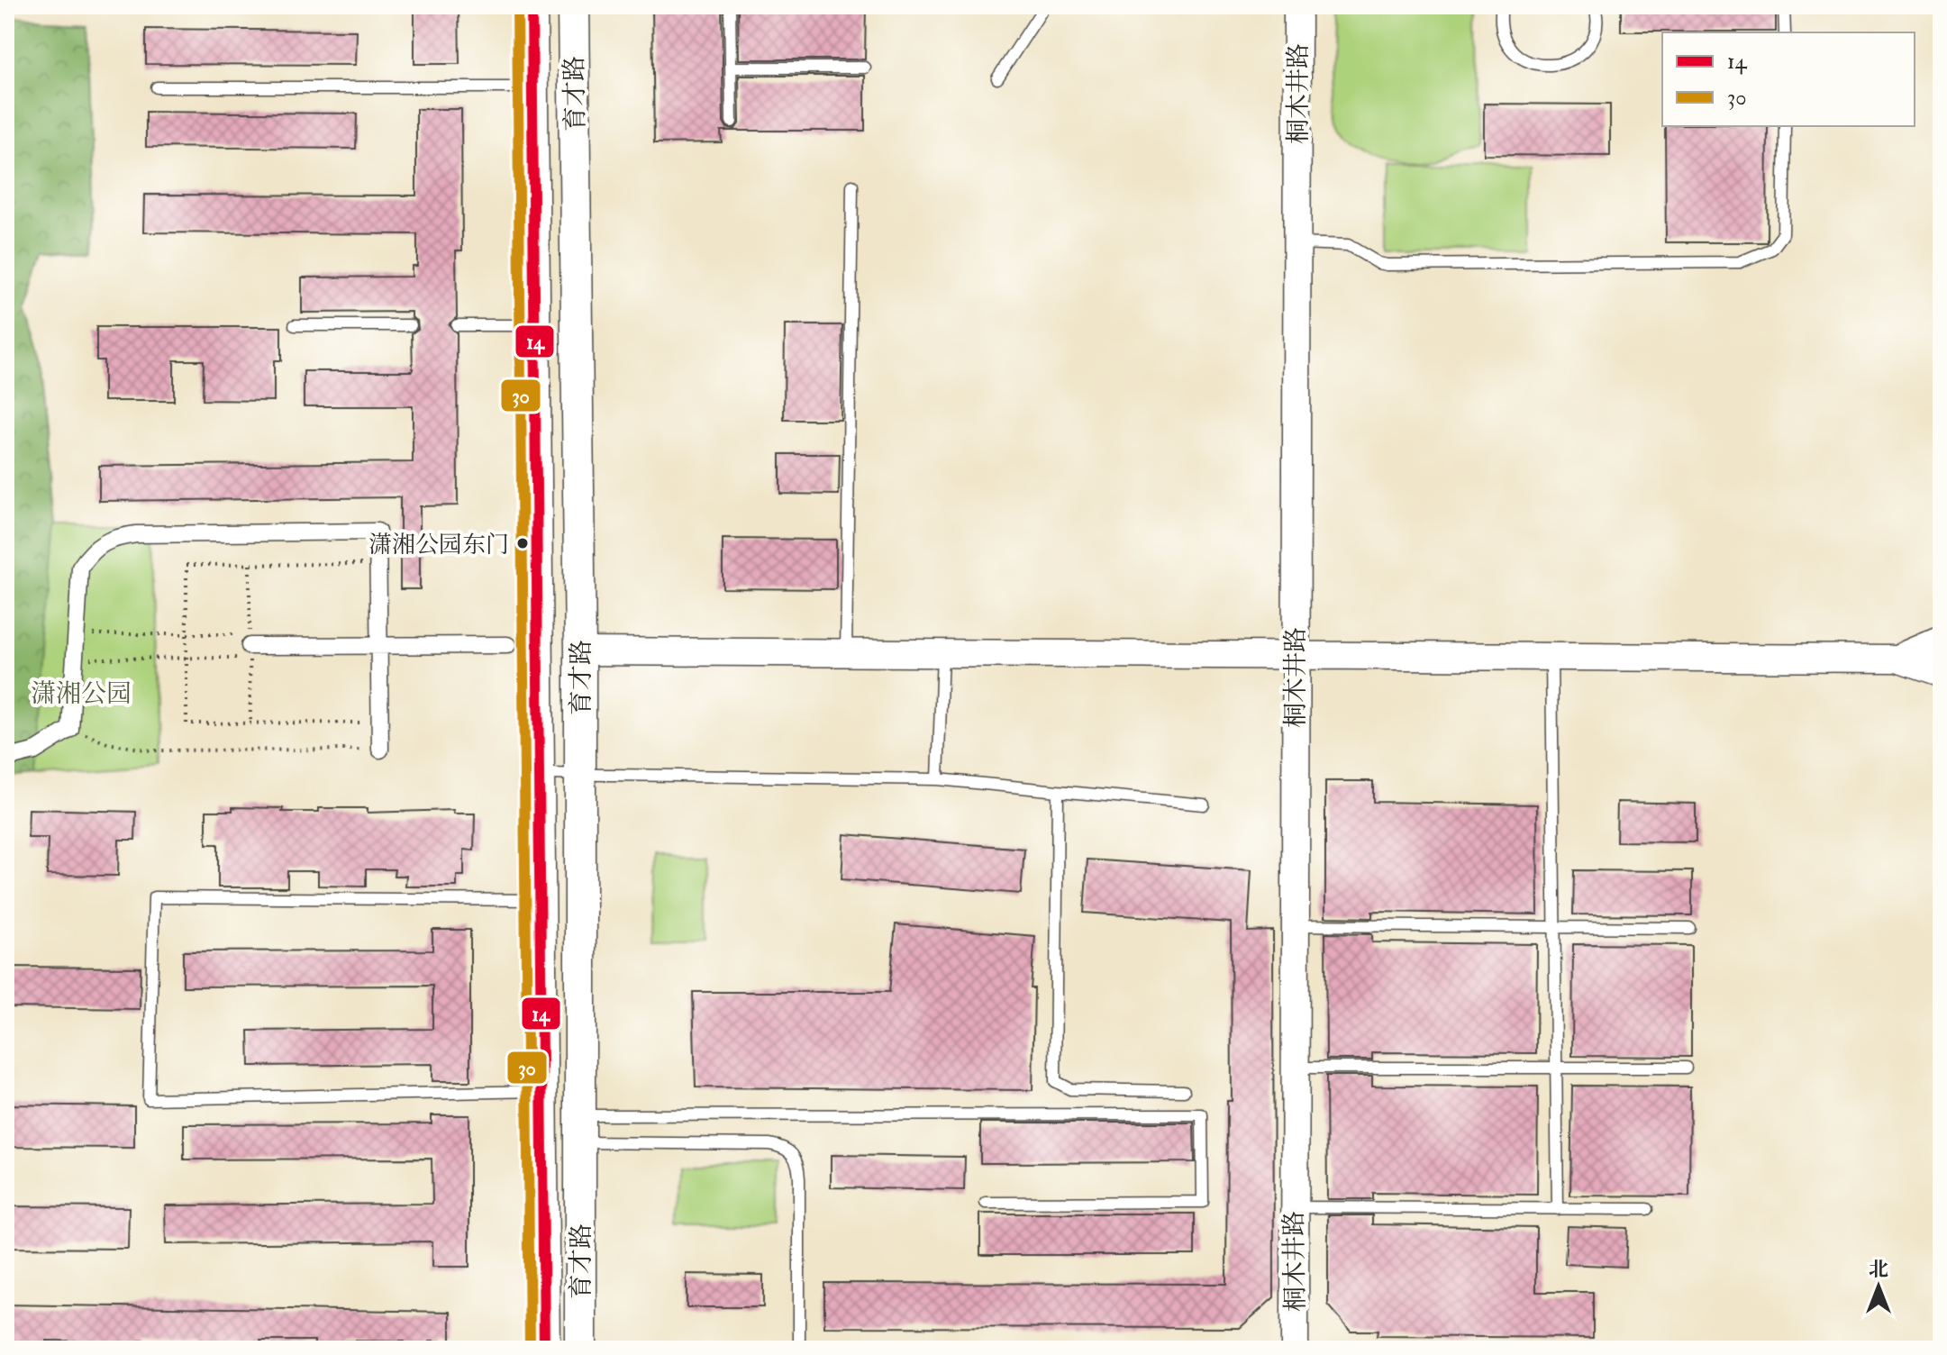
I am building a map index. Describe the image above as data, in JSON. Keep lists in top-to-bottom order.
{
  "streets": {
    "main road": ["育才路"],
    "street": ["桐木井路"]
  },
  "parks": ["潇湘公园"],
  "places": ["潇湘公园东门"],
  "lines": ["transit line 14", "transit line 30"],
  "legend": ["14", "30"],
  "north": "top"
}
